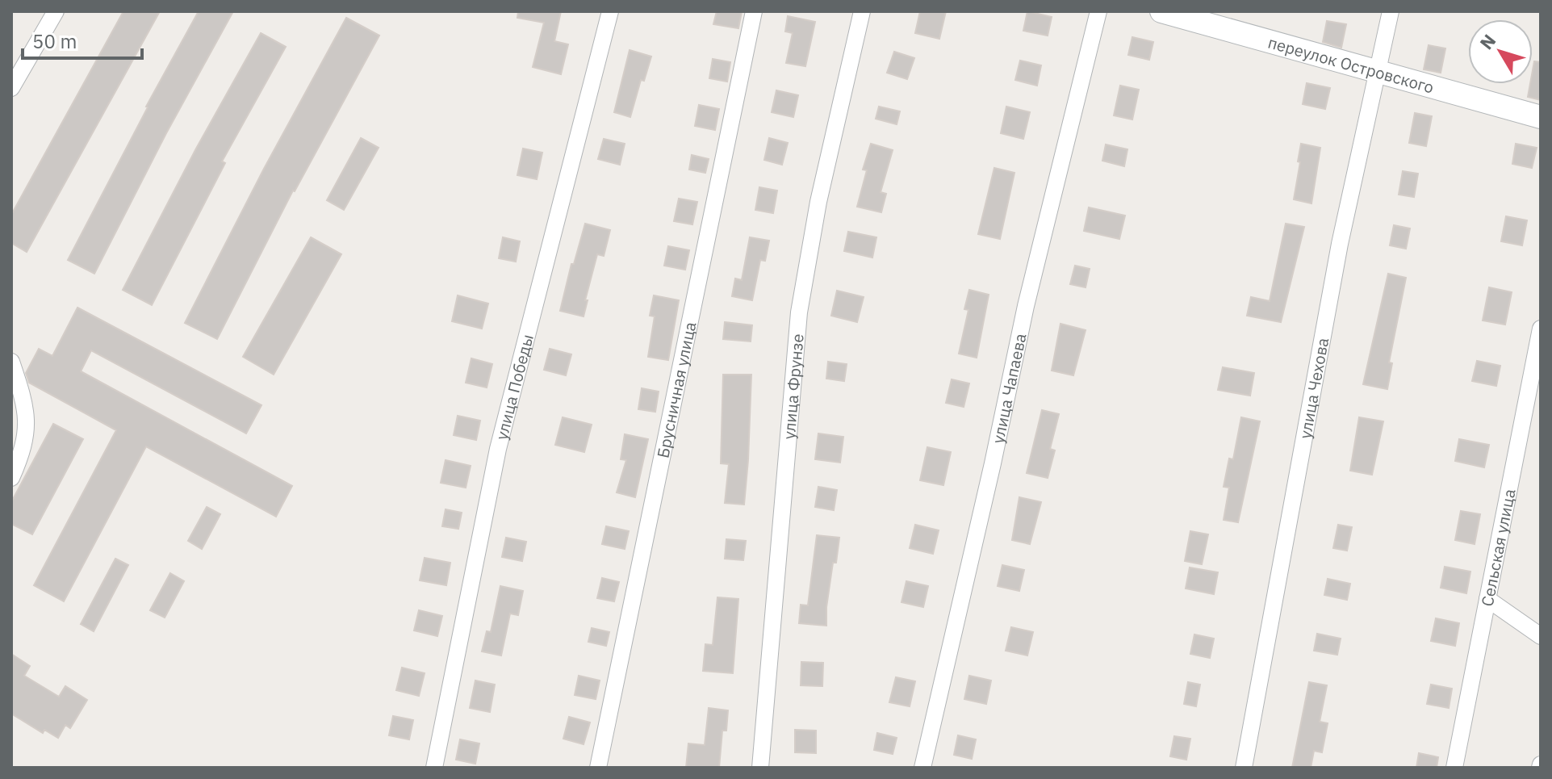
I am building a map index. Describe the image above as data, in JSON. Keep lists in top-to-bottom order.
{
  "streets": {
    "street": [
      "переулок Островского",
      "улица Фрунзе",
      "улица Победы",
      "Брусничная улица",
      "улица Чапаева",
      "улица Чехова",
      "Сельская улица"
    ]
  },
  "crossings": [
    ["переулок Островского", "улица Чехова"]
  ],
  "scale_bar": "50 m",
  "north": "top left"
}
